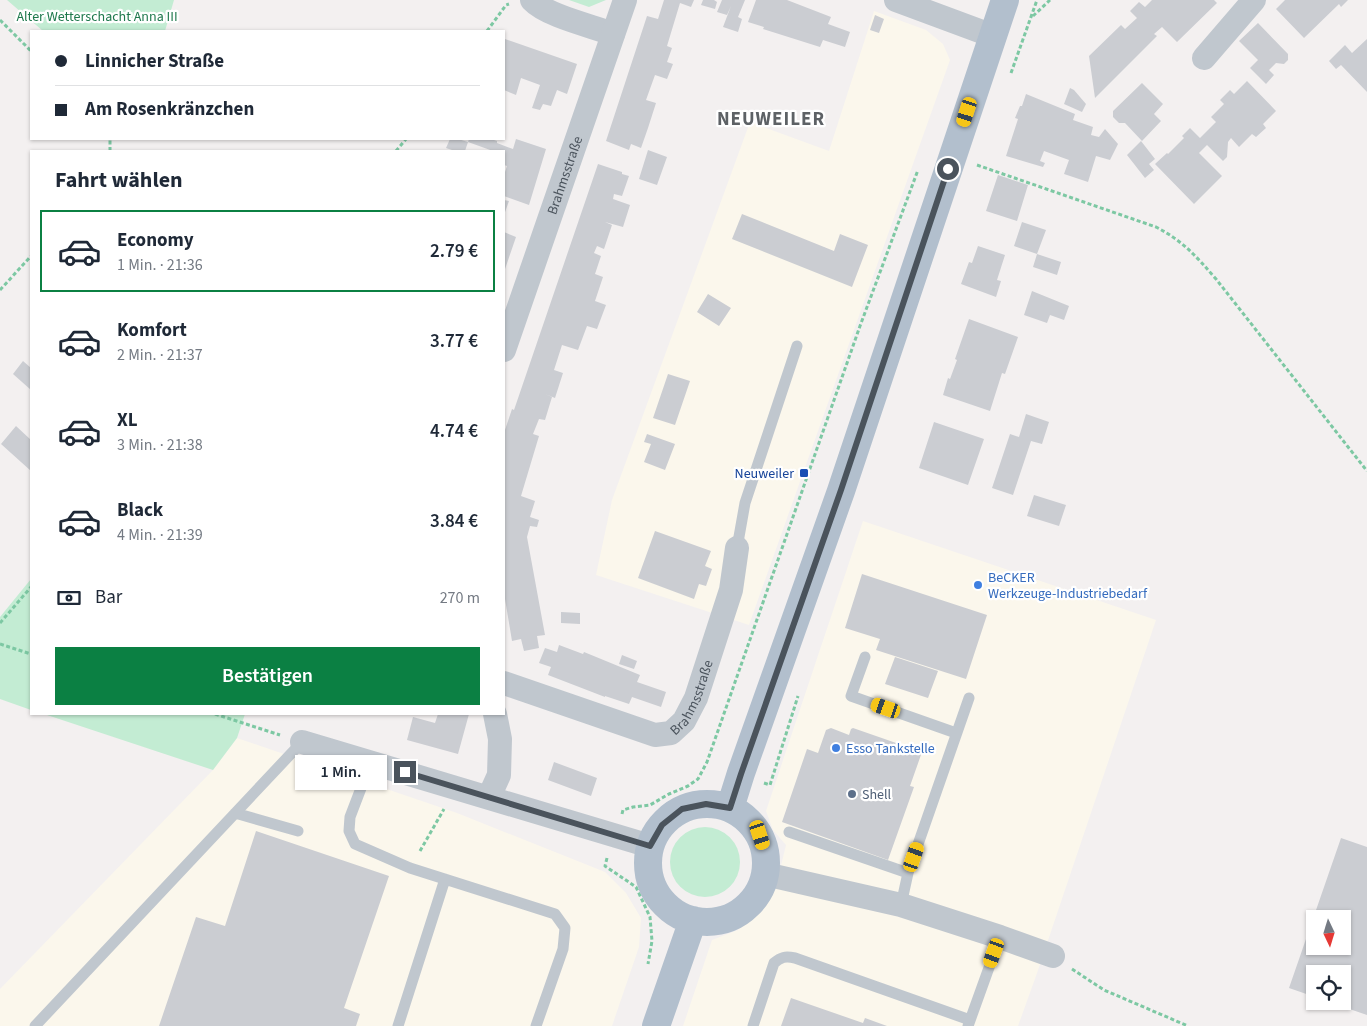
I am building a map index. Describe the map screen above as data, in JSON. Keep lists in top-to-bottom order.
{
  "streets": {
    "street": ["Brahmsstraße"]
  },
  "districts": ["NEUWEILER"],
  "parks": ["Alter Wetterschacht Anna III"],
  "places": {
    "transit": ["Neuweiler"],
    "other": ["BeCKER Werkzeuge-Industriebedarf", "Esso Tankstelle", "Shell"]
  },
  "north": "bottom",
  "page": {
    "banner": ["Linnicher Straße", "Am Rosenkränzchen"],
    "heading": "Fahrt wählen",
    "list": [
      {
        "name": "Economy",
        "note": "1 Min. · 21:36",
        "value": "2.79 €"
      },
      {
        "name": "Komfort",
        "note": "2 Min. · 21:37",
        "value": "3.77 €"
      },
      {
        "name": "XL",
        "note": "3 Min. · 21:38",
        "value": "4.74 €"
      },
      {
        "name": "Black",
        "note": "4 Min. · 21:39",
        "value": "3.84 €"
      }
    ],
    "pay": ["Bar", "270 m"],
    "buttons": "Bestätigen",
    "bubble": "1 Min."
  }
}
